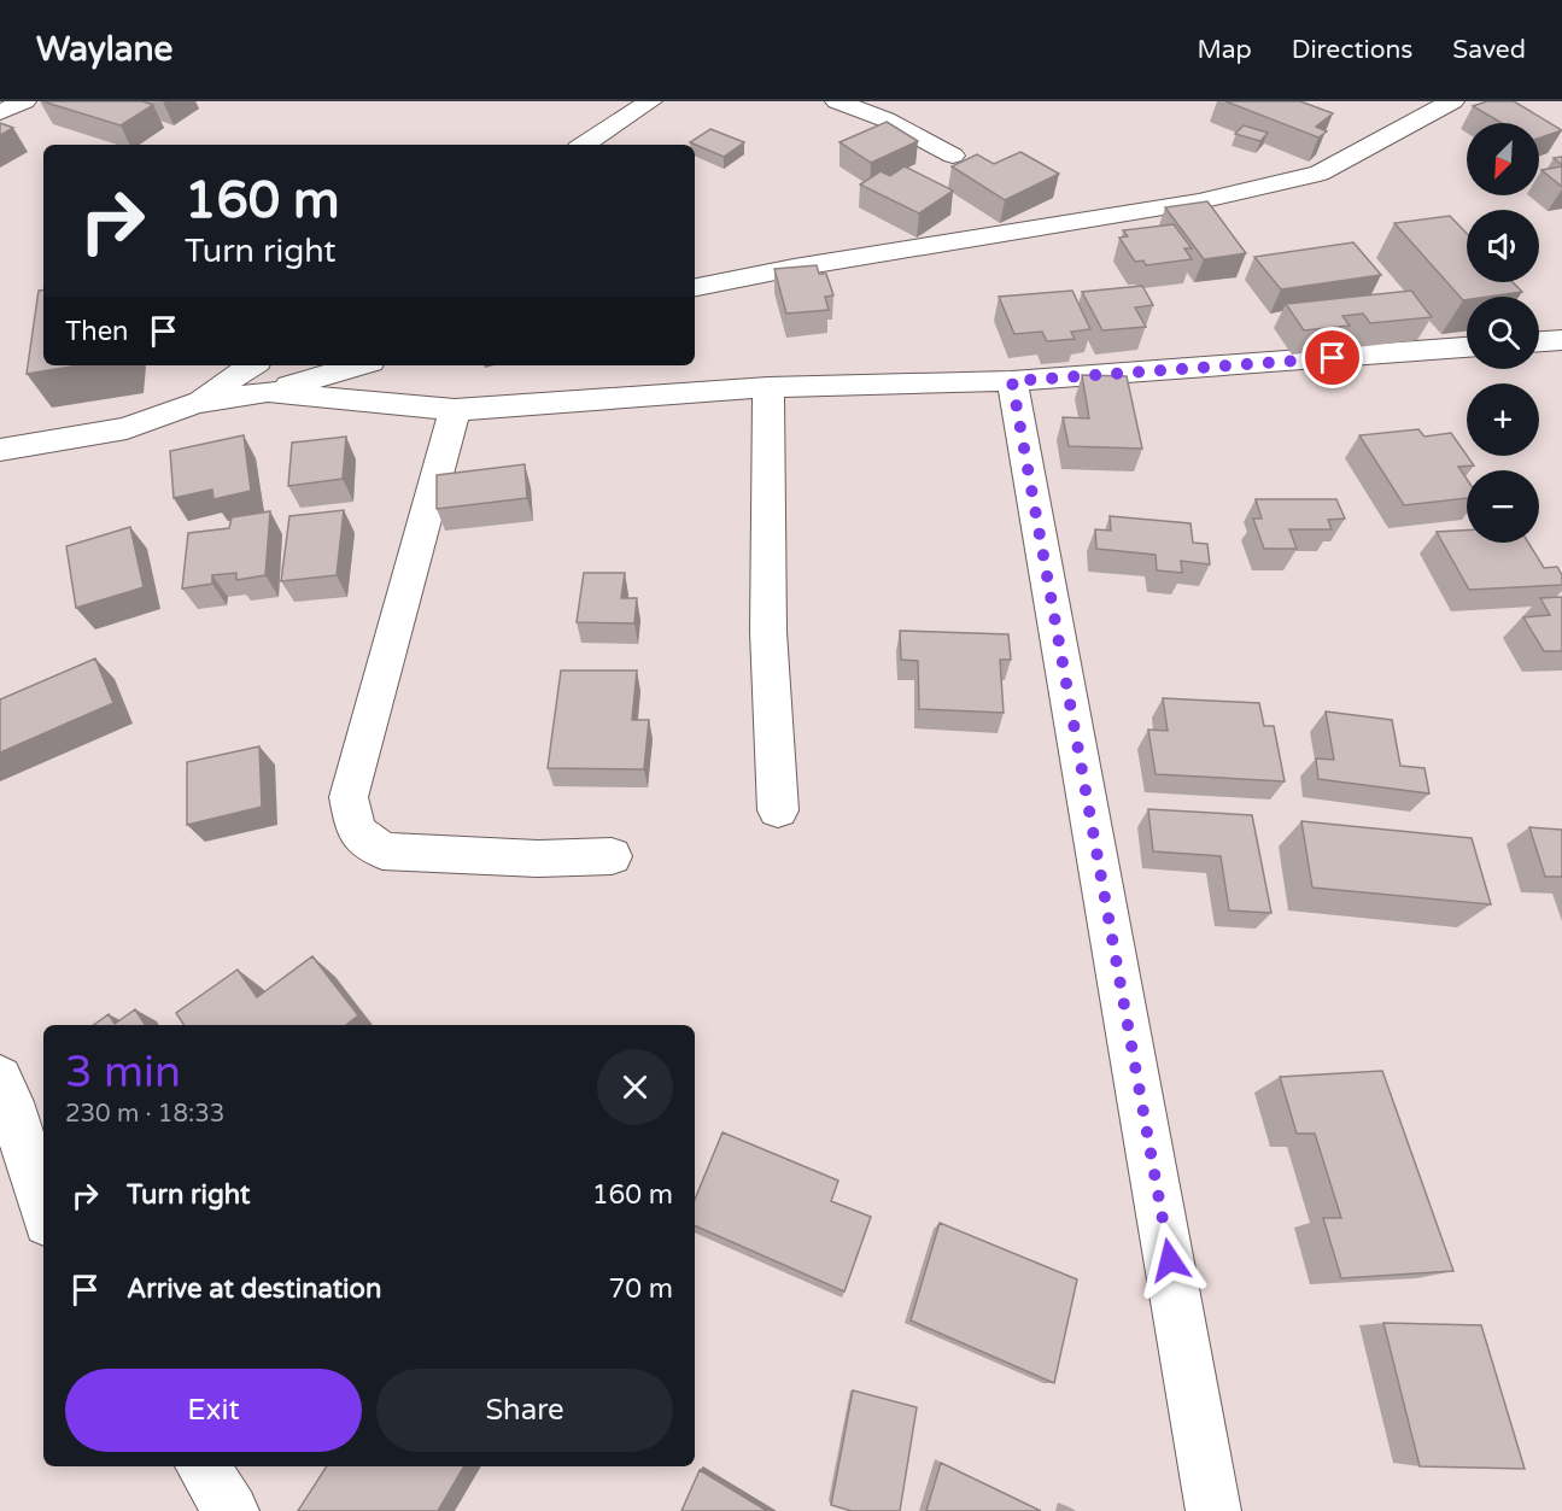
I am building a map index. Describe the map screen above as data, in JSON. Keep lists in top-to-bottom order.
{
  "north": "bottom left",
  "page": {
    "header": "Waylane",
    "nav": ["Map", "Directions", "Saved"],
    "map_buttons": ["+", "−"],
    "turn": ["160 m", "Turn right"],
    "then": "Then",
    "heading": ["3 min", "230 m · 18:33"],
    "list": [
      {
        "name": "Turn right",
        "value": "160 m"
      },
      {
        "name": "Arrive at destination",
        "value": "70 m"
      }
    ],
    "buttons": ["Exit", "Share"]
  }
}
